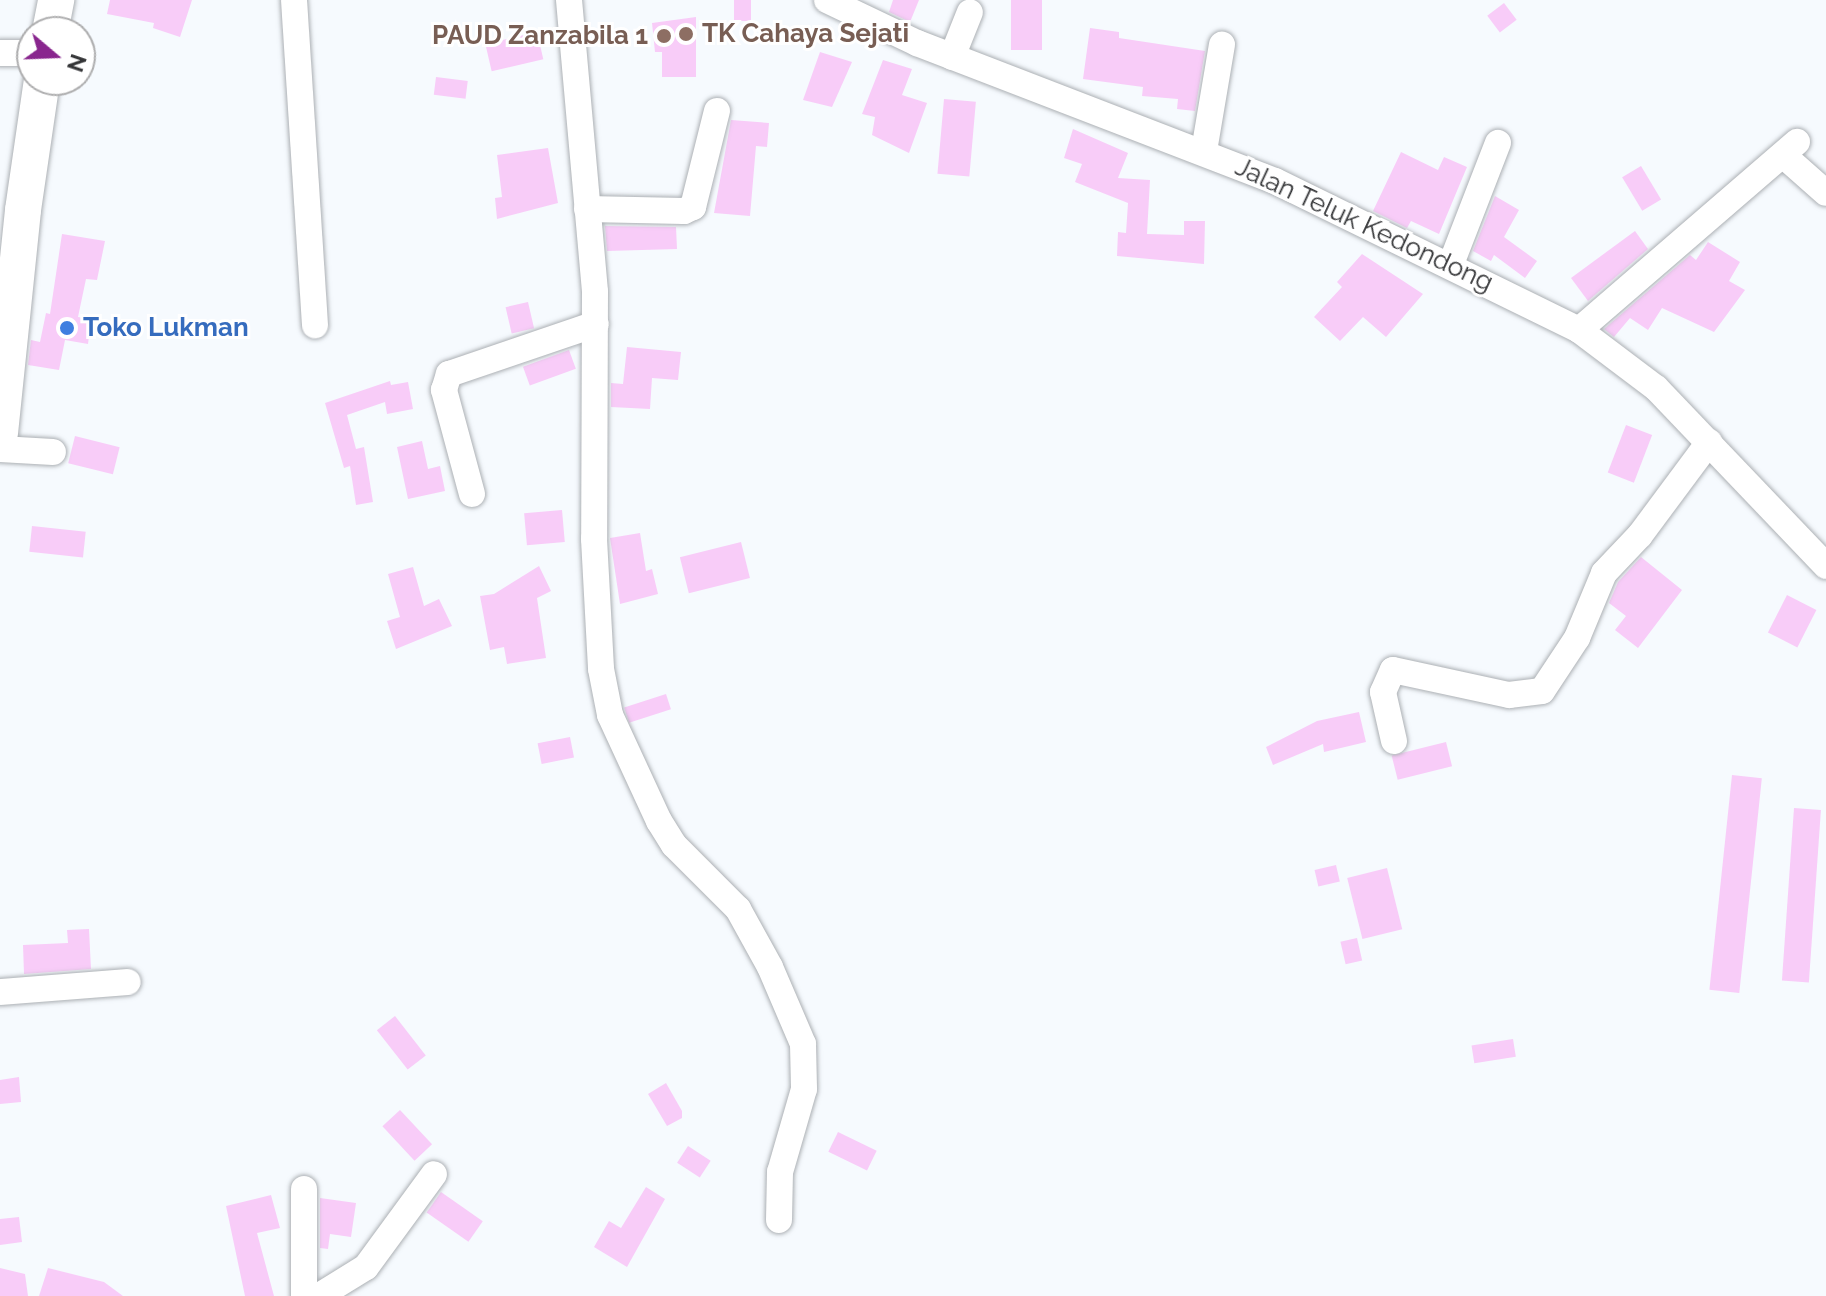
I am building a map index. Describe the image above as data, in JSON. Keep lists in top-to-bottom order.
{
  "streets": {
    "street": ["Jalan Teluk Kedondong"]
  },
  "places": ["TK Cahaya Sejati", "PAUD Zanzabila 1", "Toko Lukman"],
  "north": "right"
}
